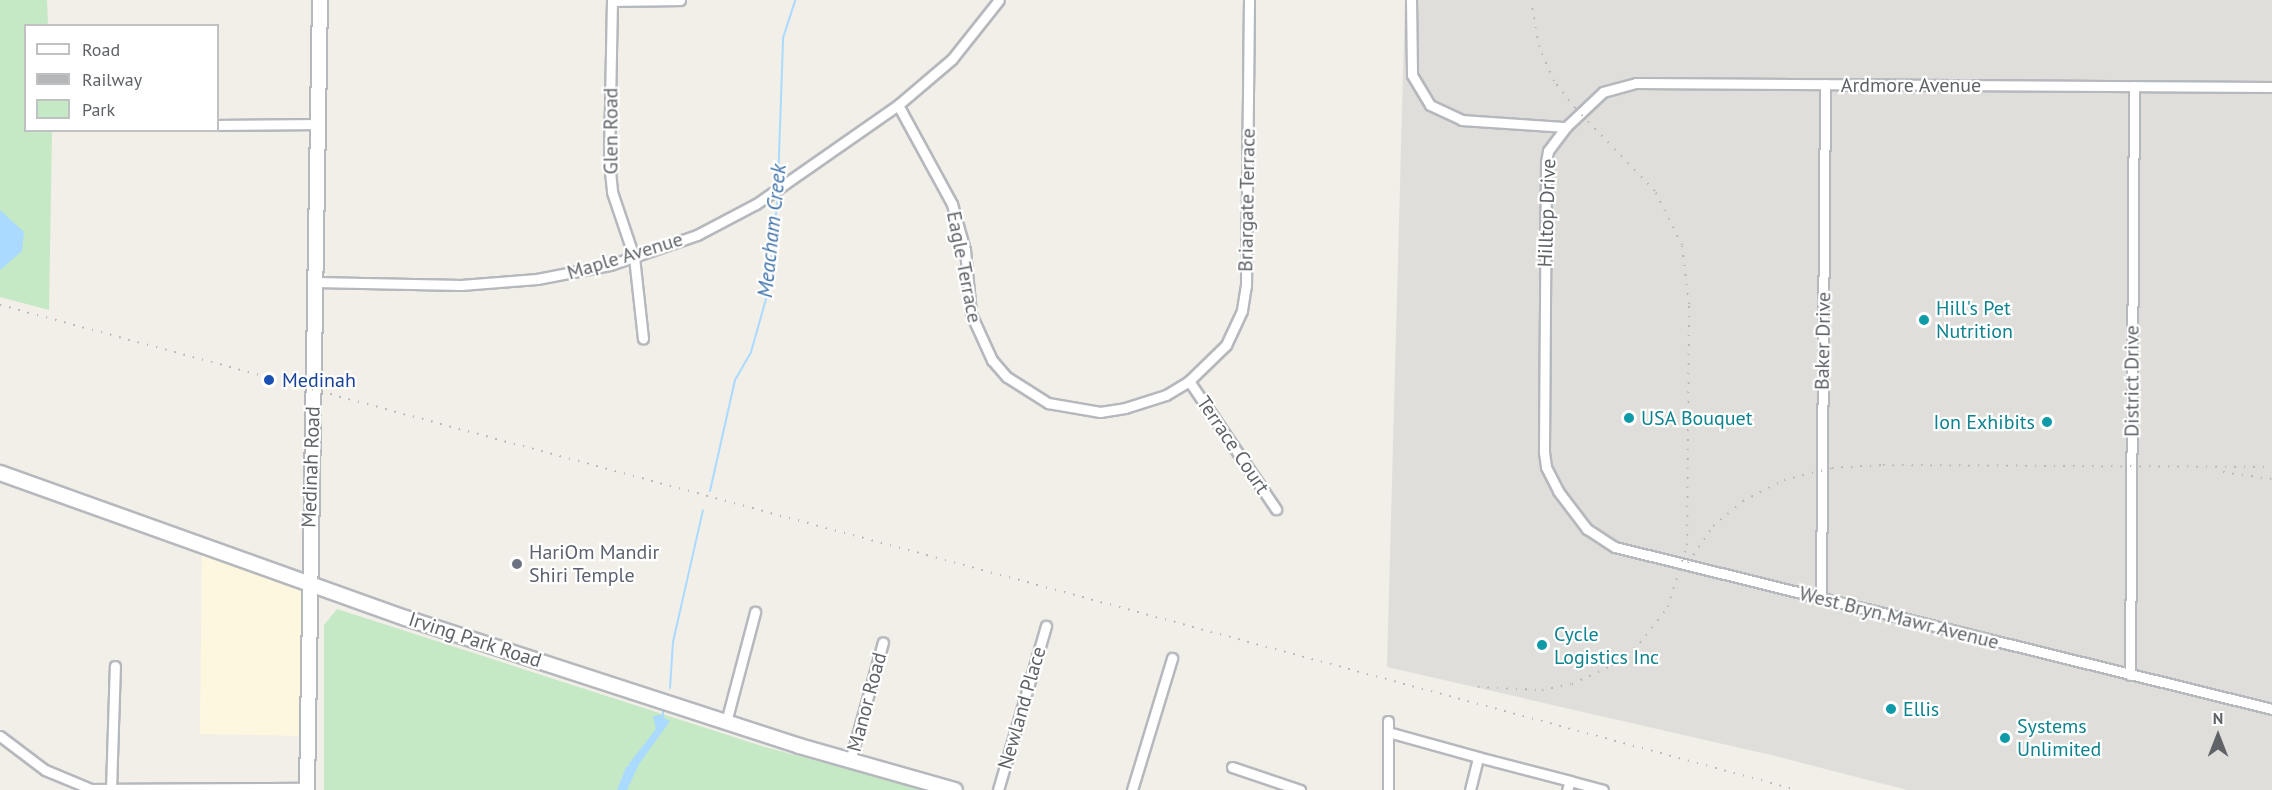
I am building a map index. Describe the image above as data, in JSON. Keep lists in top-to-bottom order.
{
  "streets": {
    "main road": ["Medinah Road", "Irving Park Road"],
    "street": [
      "Ardmore Avenue",
      "Glen Road",
      "Briargate Terrace",
      "Hilltop Drive",
      "Maple Avenue",
      "Eagle Terrace",
      "Baker Drive",
      "District Drive",
      "Terrace Court",
      "West Bryn Mawr Avenue",
      "Manor Road",
      "Newland Place"
    ]
  },
  "crossings": [
    ["Ardmore Avenue", "Hilltop Drive"],
    ["Ardmore Avenue", "Baker Drive"],
    ["Ardmore Avenue", "District Drive"],
    ["Glen Road", "Maple Avenue"],
    ["Briargate Terrace", "Eagle Terrace"],
    ["Briargate Terrace", "Terrace Court"],
    ["Hilltop Drive", "West Bryn Mawr Avenue"],
    ["Maple Avenue", "Eagle Terrace"],
    ["Maple Avenue", "Medinah Road"],
    ["Baker Drive", "West Bryn Mawr Avenue"],
    ["District Drive", "West Bryn Mawr Avenue"],
    ["Medinah Road", "Irving Park Road"],
    ["Irving Park Road", "Manor Road"]
  ],
  "water": ["Meacham Creek"],
  "places": [
    "Hill's Pet Nutrition",
    "Medinah",
    "USA Bouquet",
    "Ion Exhibits",
    "HariOm Mandir Shiri Temple",
    "Cycle Logistics Inc",
    "Ellis",
    "Systems Unlimited"
  ],
  "legend": ["Road", "Railway", "Park"],
  "north": "top"
}
